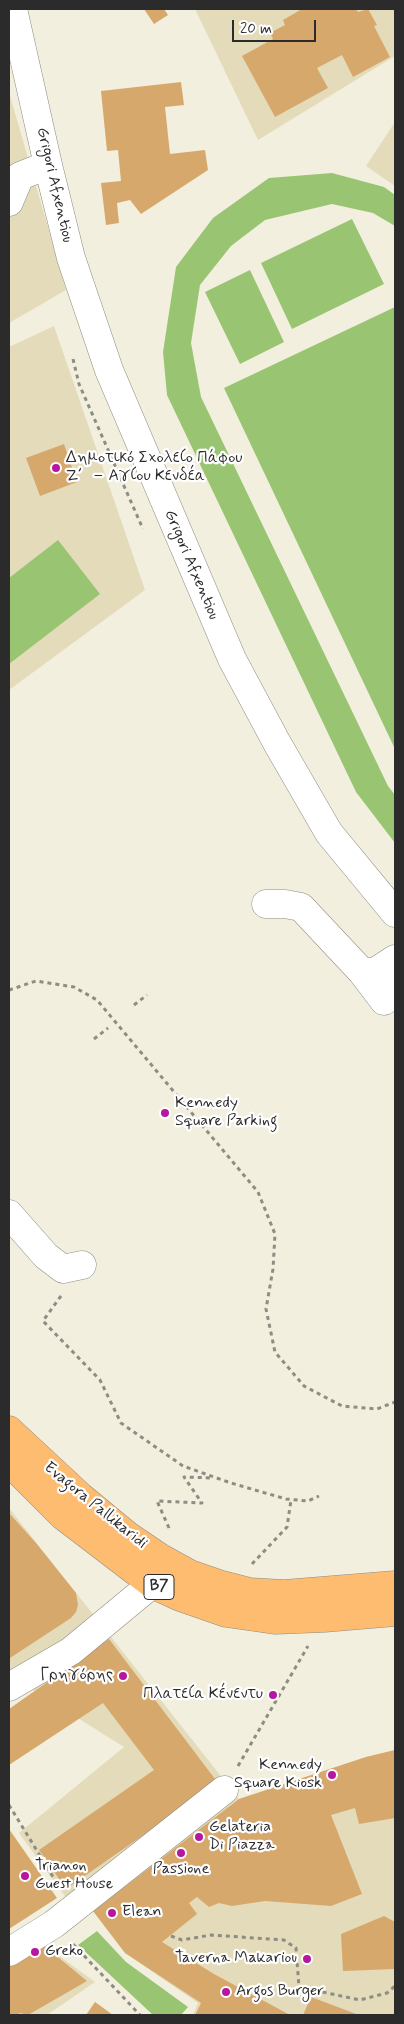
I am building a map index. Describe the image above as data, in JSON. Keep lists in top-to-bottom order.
{
  "streets": {
    "main road": ["Evagora Pallikaridi", "B7"],
    "street": ["Grigori Afxentiou"]
  },
  "places": [
    "Δημοτικό Σχολείο Πάφου Ζ΄ – Αγίου Κενδέα",
    "Kennedy Square Parking",
    "Γρηγόρης",
    "Πλατεία Κένεντυ",
    "Kennedy Square Kiosk",
    "Gelateria Di Piazza",
    "Passione",
    "Trianon Guest House",
    "Elean",
    "Greko",
    "Taverna Makariou",
    "Argos Burger"
  ],
  "scale_bar": "20 m"
}
